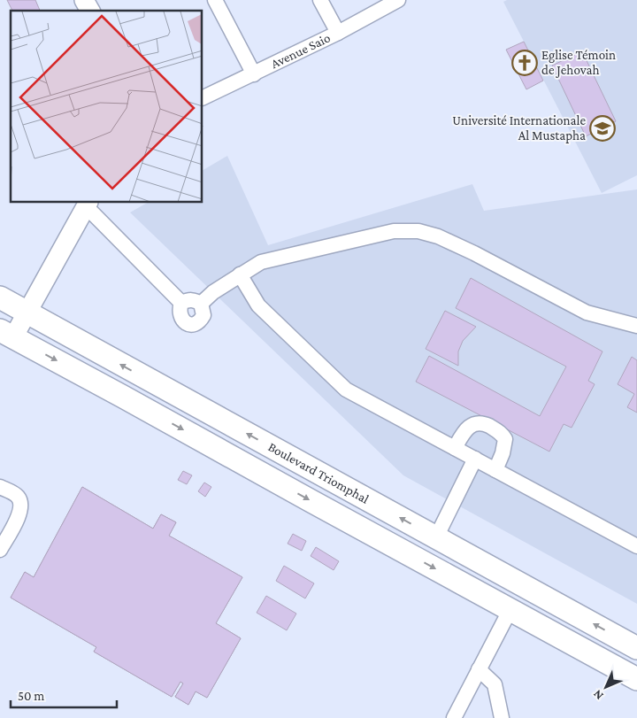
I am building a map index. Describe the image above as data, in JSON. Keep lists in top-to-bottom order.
{
  "streets": {
    "highway": ["Boulevard Triomphal"],
    "street": ["Avenue Saio"]
  },
  "places": {
    "church": ["Eglise Témoin de Jehovah"],
    "school or university": ["Université Internationale Al Mustapha"]
  },
  "scale_bar": "50 m",
  "north": "bottom left"
}
